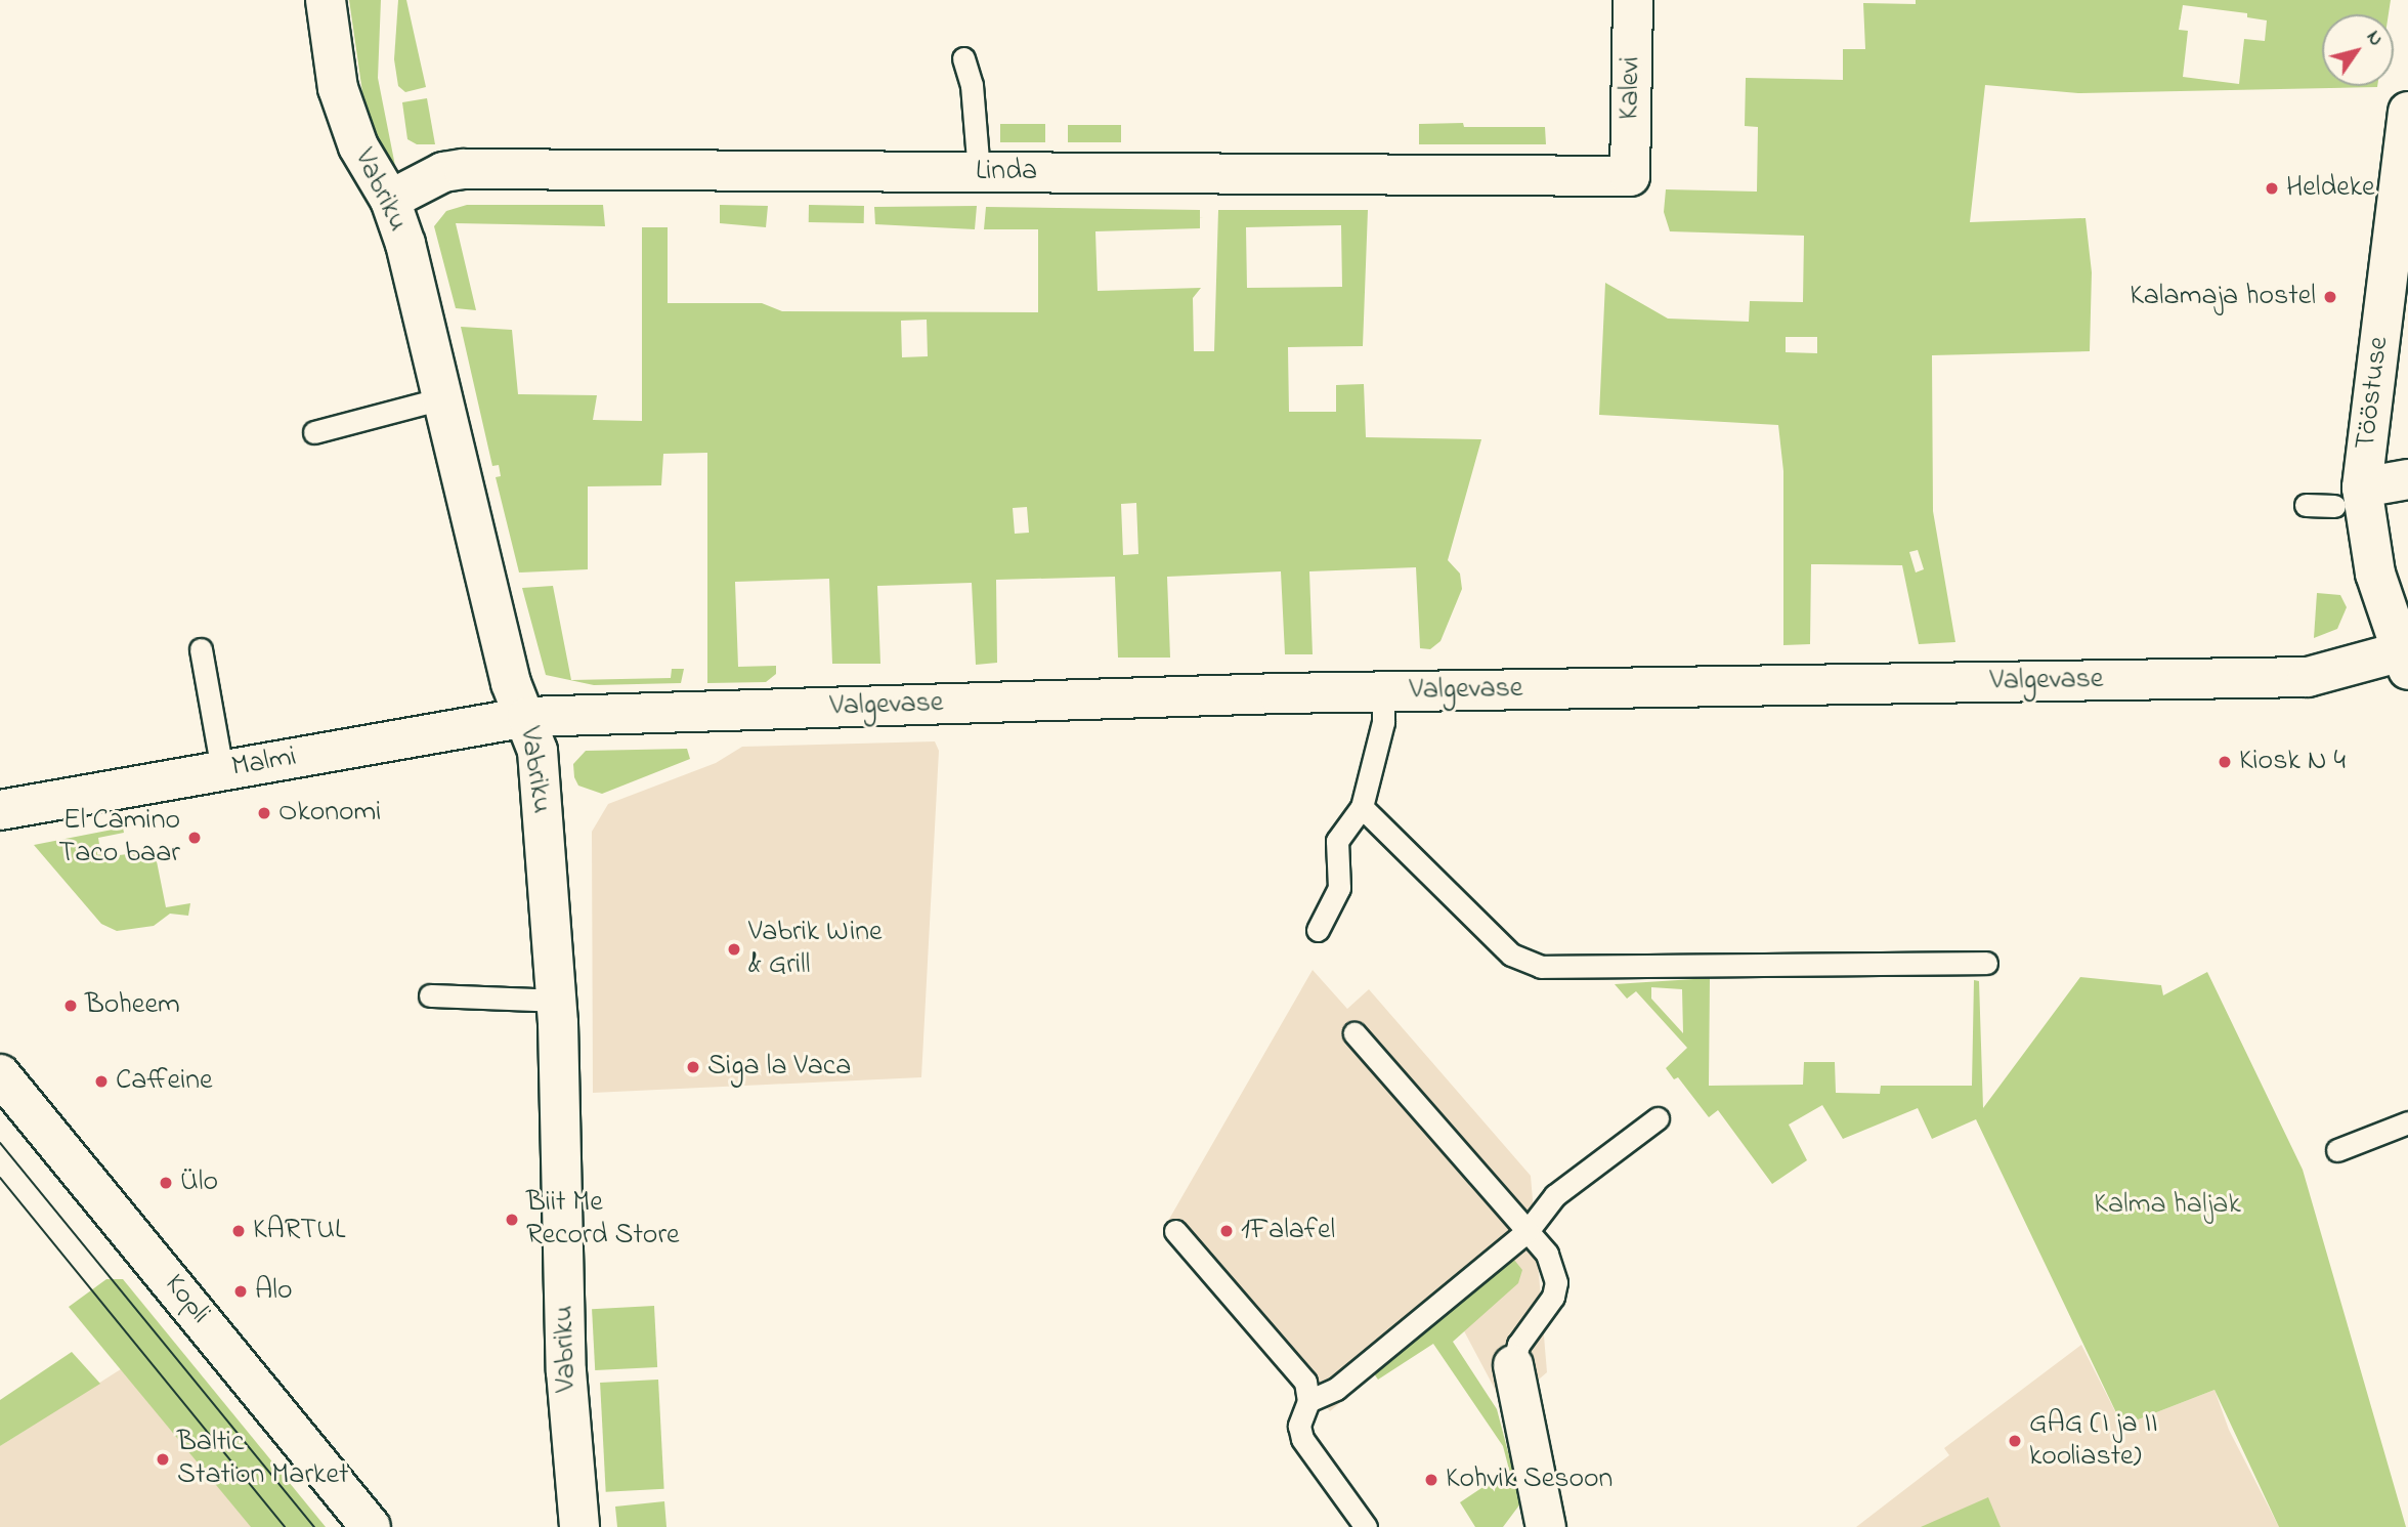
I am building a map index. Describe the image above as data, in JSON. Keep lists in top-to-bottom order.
{
  "streets": {
    "street": [
      "Kalevi",
      "Linda",
      "Vabriku",
      "Tööstuse",
      "Valgevase",
      "Malmi",
      "Kopli"
    ]
  },
  "crossings": [
    ["Kalevi", "Linda"],
    ["Linda", "Vabriku"],
    ["Vabriku", "Valgevase"],
    ["Vabriku", "Malmi"],
    ["Tööstuse", "Valgevase"],
    ["Valgevase", "Malmi"]
  ],
  "parks": ["Kalma haljak"],
  "places": [
    "Heldeke",
    "Kalamaja hostel",
    "Kiosk N 4",
    "Okonomi",
    "El Camino Taco baar",
    "Vabrik Wine & Grill",
    "Boheem",
    "Siga la Vaca",
    "Caffeine",
    "Ülo",
    "Biit Me Record Store",
    "KARTUL",
    "1Falafel",
    "Alo",
    "GAG (I ja II kooliaste)",
    "Baltic Station Market",
    "Kohvik Sesoon"
  ],
  "north": "top right"
}
